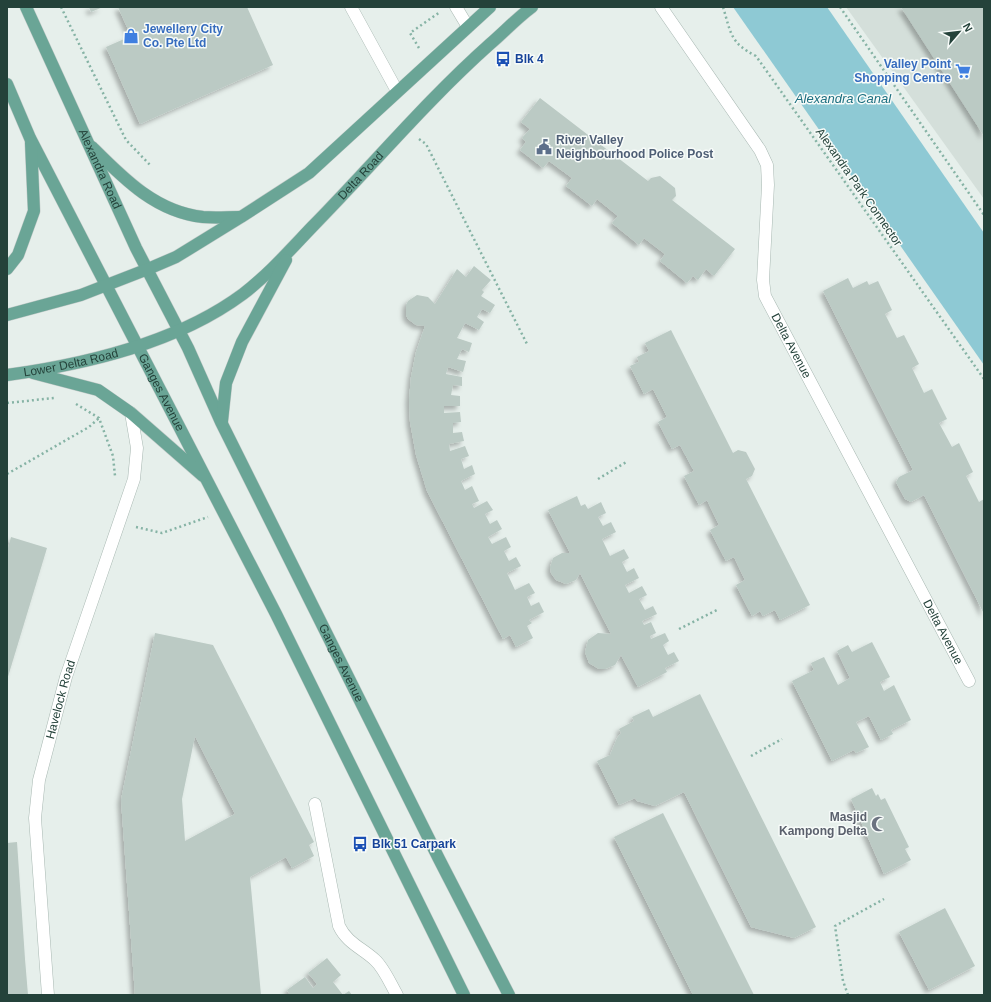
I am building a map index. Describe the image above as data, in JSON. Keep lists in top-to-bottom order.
{
  "streets": {
    "main road": [
      "Alexandra Road",
      "Delta Road",
      "Lower Delta Road",
      "Ganges Avenue"
    ],
    "street": ["Delta Avenue", "Havelock Road"],
    "path": ["Alexandra Park Connector"]
  },
  "crossings": [
    ["Alexandra Road", "Delta Road"],
    ["Alexandra Road", "Lower Delta Road"],
    ["Alexandra Road", "Ganges Avenue"],
    ["Delta Road", "Lower Delta Road"],
    ["Delta Road", "Ganges Avenue"],
    ["Lower Delta Road", "Ganges Avenue"]
  ],
  "water": ["Alexandra Canal"],
  "places": {
    "shop": ["Jewellery City Co. Pte Ltd"],
    "bus stop": ["Blk 4", "Blk 51 Carpark"],
    "supermarket": ["Valley Point Shopping Centre"],
    "public building": ["River Valley Neighbourhood Police Post"],
    "mosque": ["Masjid Kampong Delta"]
  },
  "north": "top right"
}
